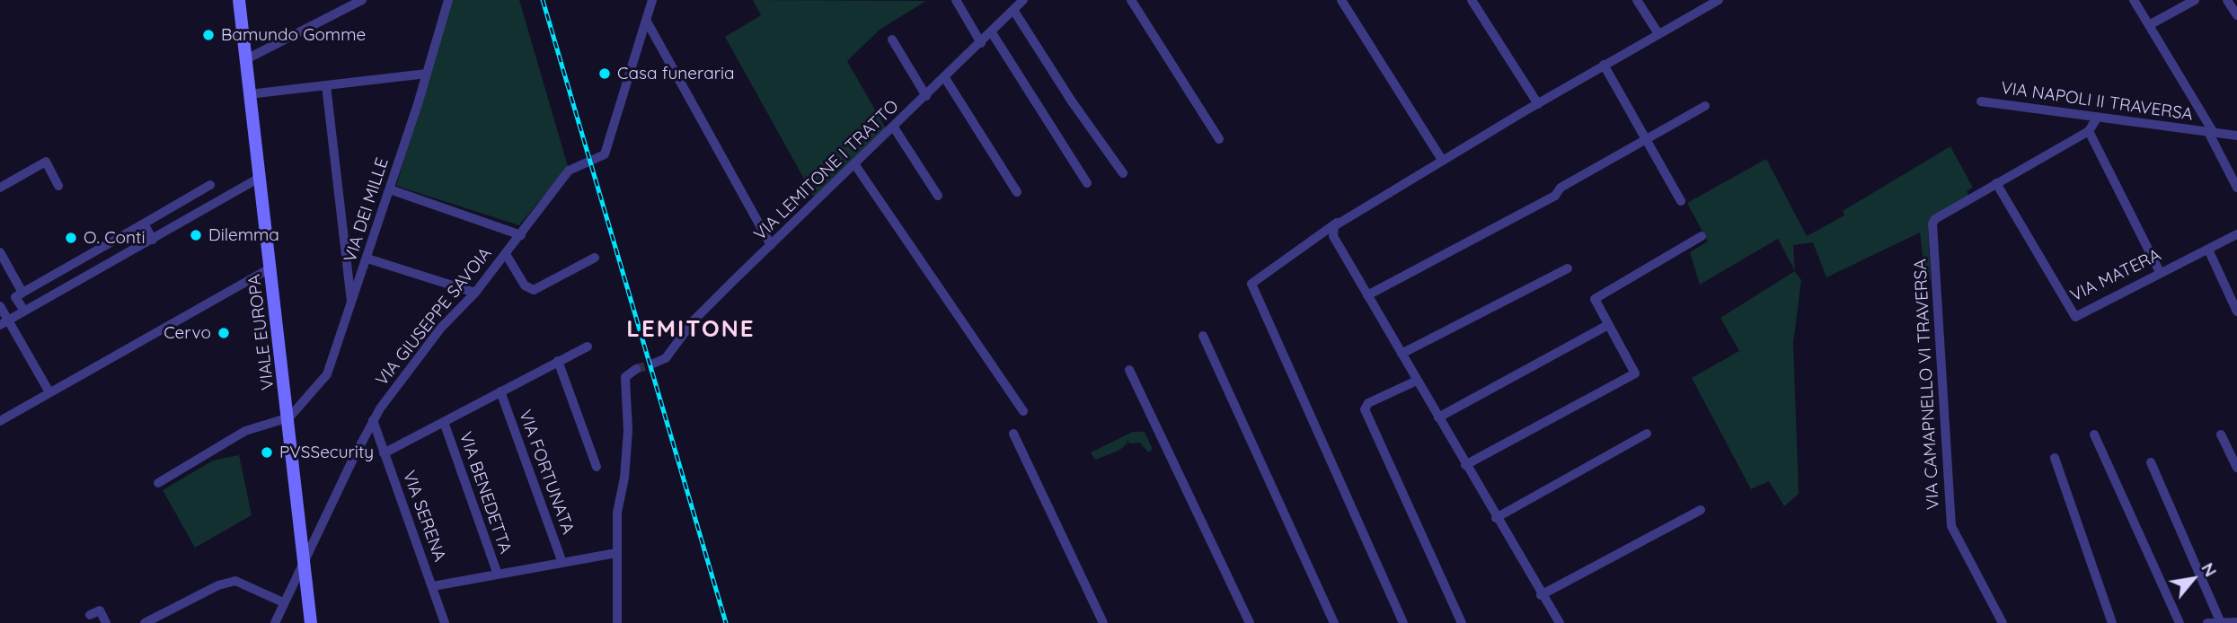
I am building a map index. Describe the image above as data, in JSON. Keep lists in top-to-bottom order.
{
  "streets": {
    "main road": ["VIALE EUROPA"],
    "street": [
      "VIA NAPOLI II TRAVERSA",
      "VIA LEMITONE I TRATTO",
      "VIA DEI MILLE",
      "VIA MATERA",
      "VIA GIUSEPPE SAVOIA",
      "VIA CAMAPNELLO VI TRAVERSA",
      "VIA FORTUNATA",
      "VIA BENEDETTA",
      "VIA SERENA"
    ]
  },
  "crossings": [
    ["VIA DEI MILLE", "VIALE EUROPA"],
    ["VIA MATERA", "VIA CAMAPNELLO VI TRAVERSA"],
    ["VIA GIUSEPPE SAVOIA", "VIALE EUROPA"],
    ["VIA GIUSEPPE SAVOIA", "VIA SERENA"]
  ],
  "districts": ["LEMITONE"],
  "places": [
    "Bamundo Gomme",
    "Casa funeraria",
    "Dilemma",
    "O. Conti",
    "Cervo",
    "PVSSecurity"
  ],
  "north": "top right"
}
